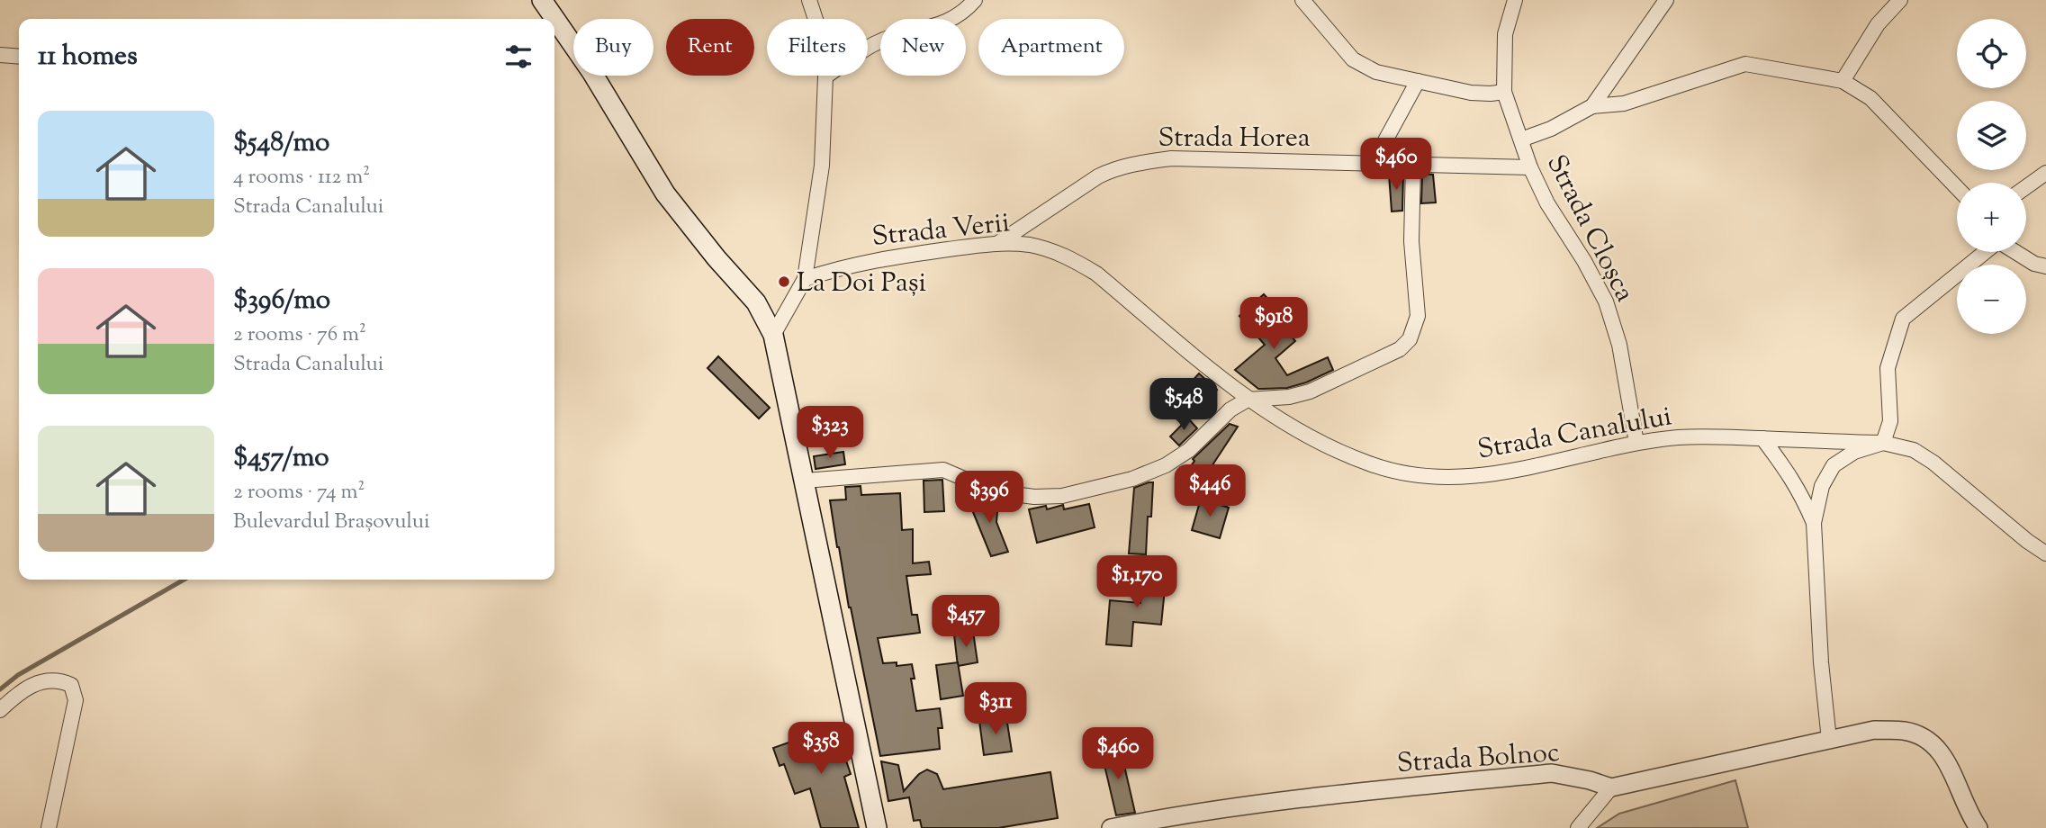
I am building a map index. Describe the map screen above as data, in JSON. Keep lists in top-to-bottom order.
{
  "streets": {
    "street": [
      "Strada Horea",
      "Strada Cloșca",
      "Strada Verii",
      "Strada Canalului",
      "Strada Bolnoc"
    ]
  },
  "crossings": [
    ["Strada Horea", "Strada Cloșca"],
    ["Strada Horea", "Strada Verii"],
    ["Strada Cloșca", "Strada Canalului"],
    ["Strada Verii", "Strada Canalului"]
  ],
  "places": ["La Doi Pași"],
  "page": {
    "map_buttons": ["+", "−"],
    "chip": [
      "Buy",
      "Rent",
      "Filters",
      "New",
      "Apartment"
    ],
    "heading": "11 homes",
    "list": [
      {
        "name": "$548/mo",
        "note": "4 rooms · 112 m² · Strada Canalului"
      },
      {
        "name": "$396/mo",
        "note": "2 rooms · 76 m² · Strada Canalului"
      },
      {
        "name": "$457/mo",
        "note": "2 rooms · 74 m² · Bulevardul Brașovului"
      }
    ],
    "price": [
      "$460",
      "$918",
      "$548",
      "$323",
      "$446",
      "$396",
      "$1,170",
      "$457",
      "$311",
      "$358",
      "$460"
    ]
  }
}
